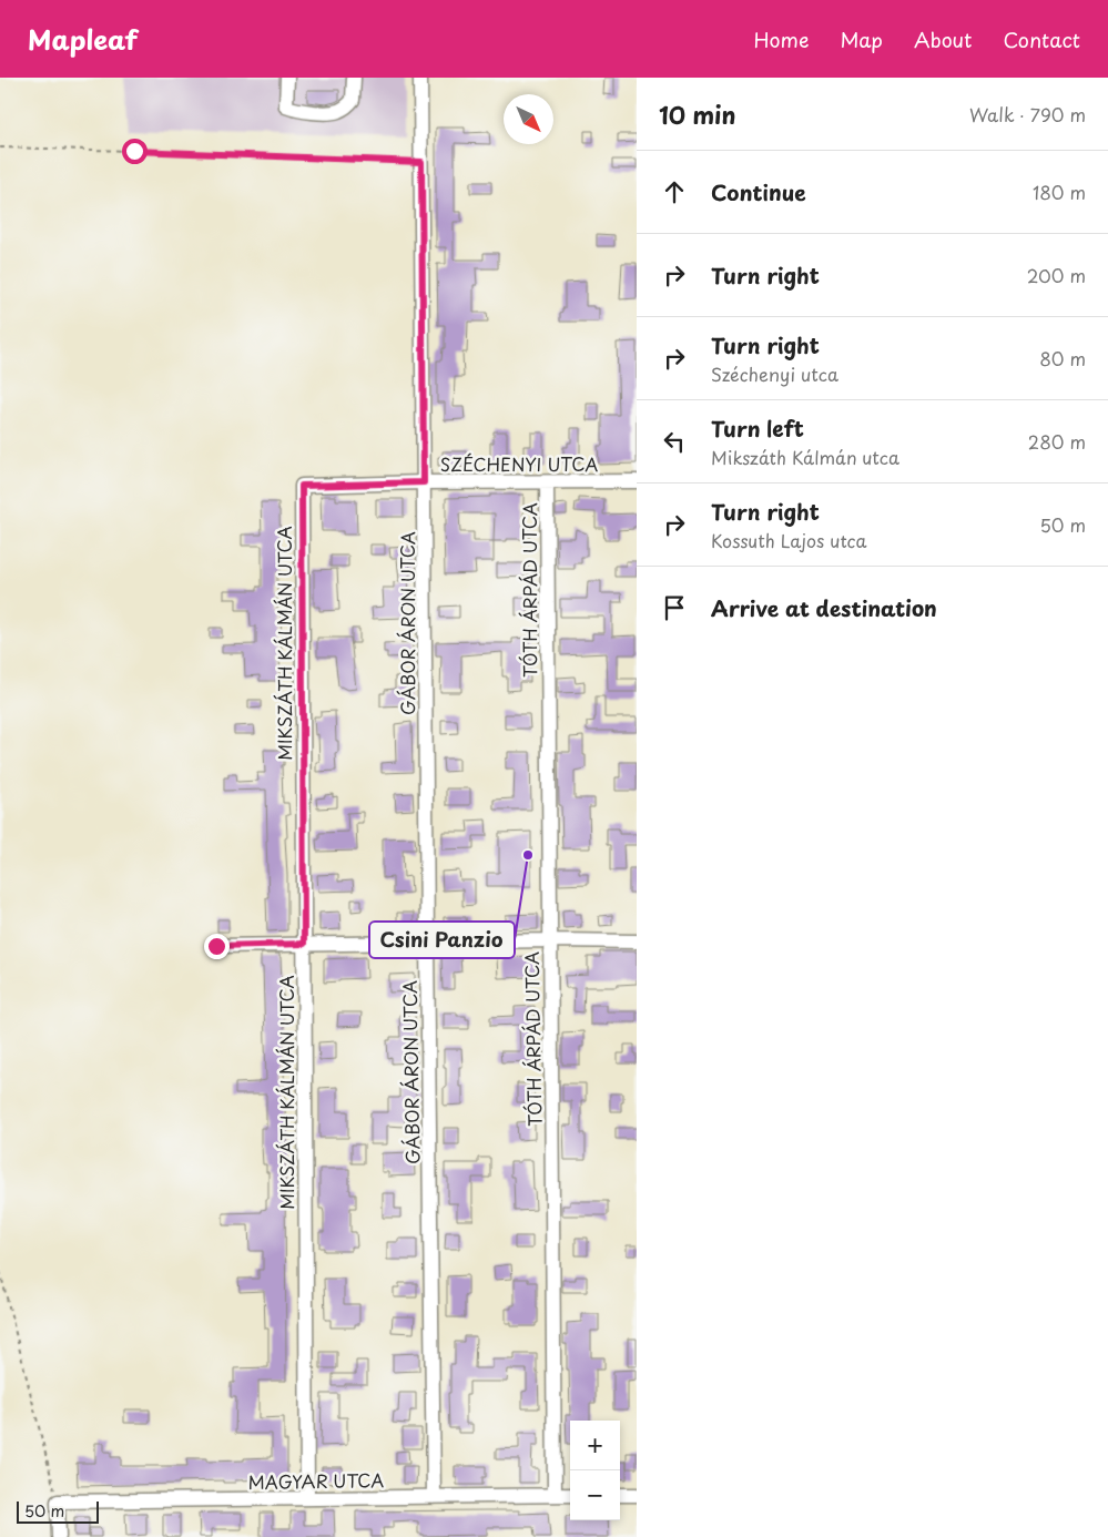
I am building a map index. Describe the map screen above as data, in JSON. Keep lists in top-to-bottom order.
{
  "streets": {
    "street": [
      "SZÉCHENYI UTCA",
      "TÓTH ÁRPÁD UTCA",
      "GÁBOR ÁRON UTCA",
      "MIKSZÁTH KÁLMÁN UTCA",
      "MAGYAR UTCA"
    ]
  },
  "crossings": [
    ["SZÉCHENYI UTCA", "TÓTH ÁRPÁD UTCA"],
    ["SZÉCHENYI UTCA", "GÁBOR ÁRON UTCA"],
    ["SZÉCHENYI UTCA", "MIKSZÁTH KÁLMÁN UTCA"],
    ["TÓTH ÁRPÁD UTCA", "MAGYAR UTCA"],
    ["GÁBOR ÁRON UTCA", "MAGYAR UTCA"],
    ["MIKSZÁTH KÁLMÁN UTCA", "MAGYAR UTCA"]
  ],
  "places": ["Csini Panzio"],
  "scale_bar": "50 m",
  "north": "bottom right",
  "page": {
    "header": "Mapleaf",
    "nav": [
      "Home",
      "Map",
      "About",
      "Contact"
    ],
    "heading": ["10 min", "Walk · 790 m"],
    "list": [
      ["Continue", "180 m"],
      ["Turn right", "200 m"],
      ["Turn right", "Széchenyi utca", "80 m"],
      ["Turn left", "Mikszáth Kálmán utca", "280 m"],
      ["Turn right", "Kossuth Lajos utca", "50 m"],
      "Arrive at destination"
    ],
    "map_buttons": ["+", "−"],
    "scale": "50 m"
  }
}
